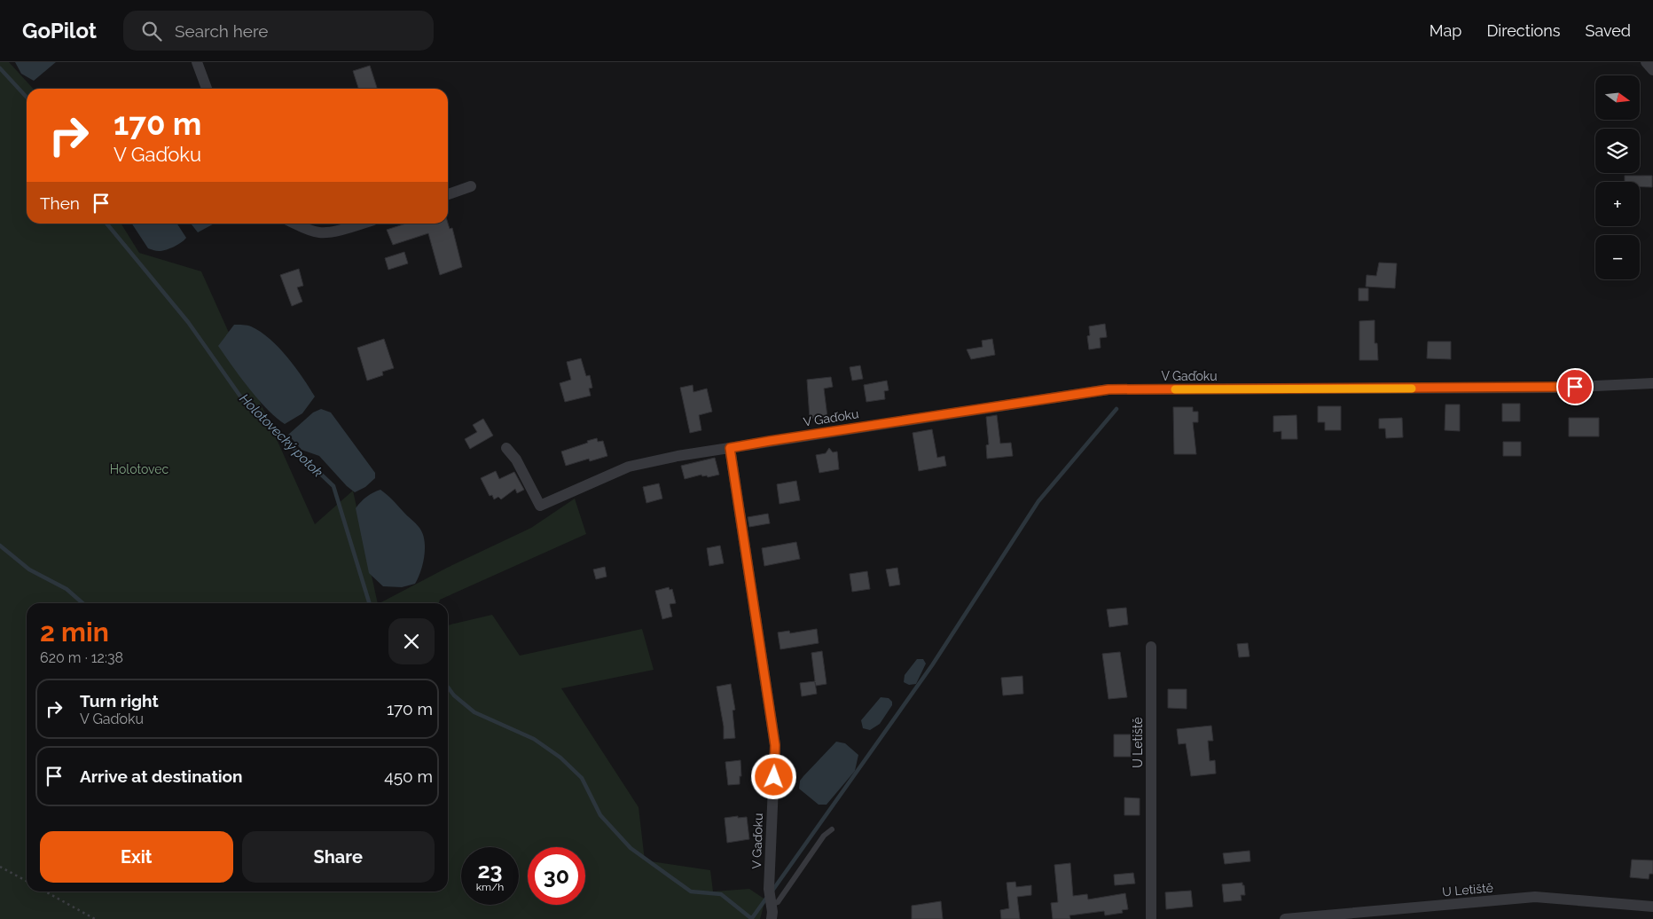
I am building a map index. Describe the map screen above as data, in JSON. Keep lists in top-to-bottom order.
{
  "streets": {
    "street": ["V Gaďoku", "U Letiště"]
  },
  "water": ["Holotovecký potok"],
  "parks": ["Holotovec"],
  "north": "right",
  "page": {
    "header": "GoPilot",
    "search": "Search here",
    "nav": ["Map", "Directions", "Saved"],
    "map_buttons": ["+", "−"],
    "turn": ["170 m", "V Gaďoku"],
    "then": "Then",
    "heading": ["2 min", "620 m · 12:38"],
    "list": [
      {
        "name": "Turn right",
        "note": "V Gaďoku",
        "value": "170 m"
      },
      {
        "name": "Arrive at destination",
        "value": "450 m"
      }
    ],
    "buttons": ["Exit", "Share"],
    "speed": "23 km/h",
    "limit": "30"
  }
}
